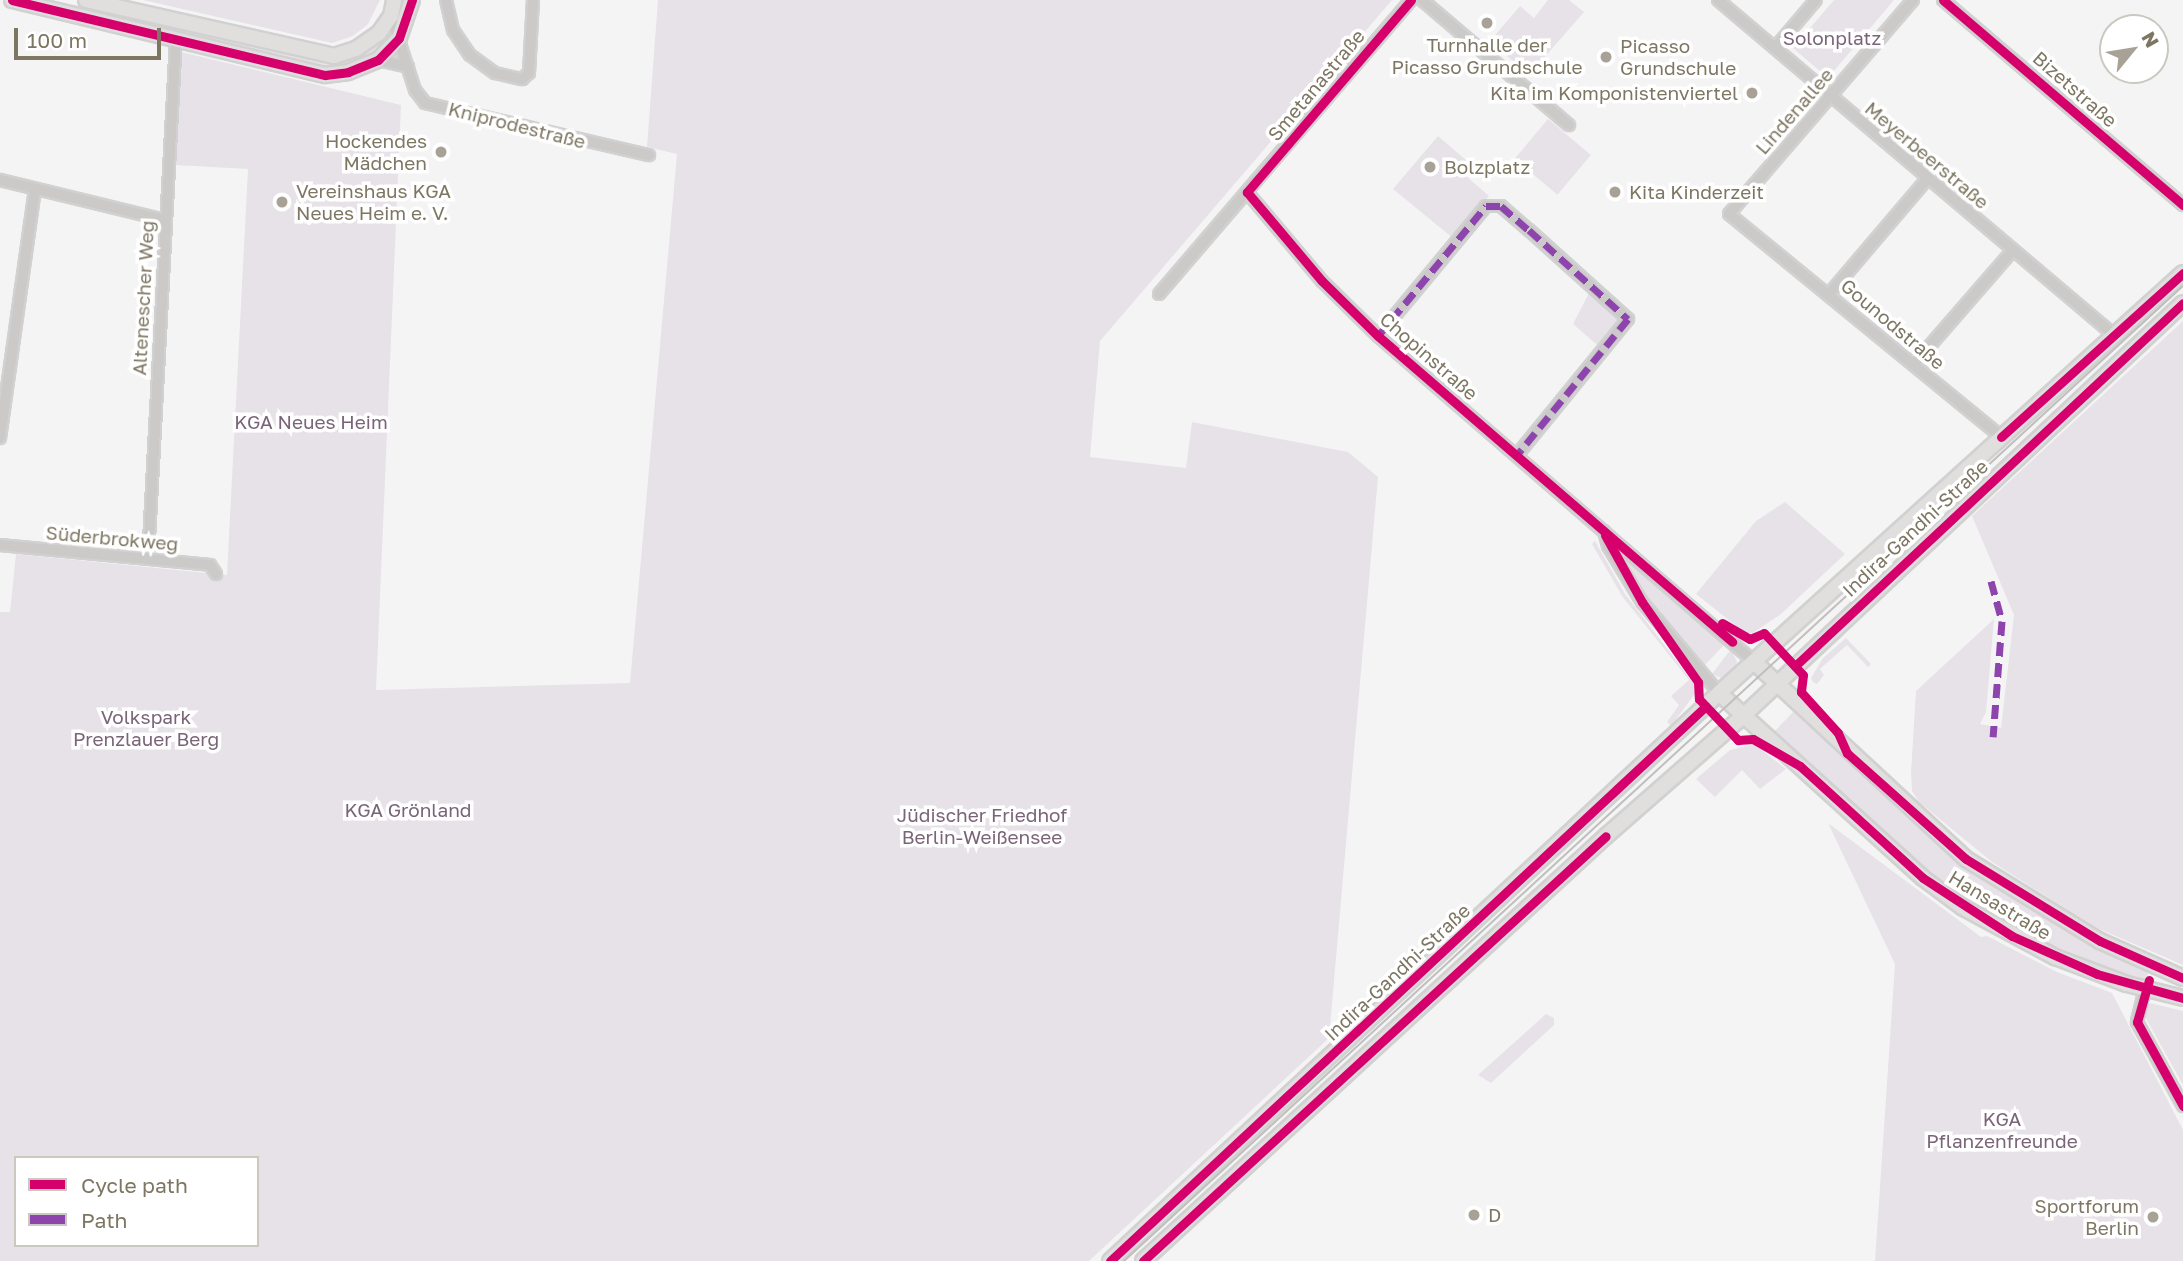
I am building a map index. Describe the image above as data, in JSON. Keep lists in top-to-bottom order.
{
  "streets": {
    "main road": ["Indira-Gandhi-Straße", "Hansastraße"],
    "street": [
      "Smetanastraße",
      "Bizetstraße",
      "Lindenallee",
      "Kniprodestraße",
      "Meyerbeerstraße",
      "Altenescher Weg",
      "Gounodstraße",
      "Chopinstraße",
      "Süderbrokweg"
    ]
  },
  "crossings": [
    ["Smetanastraße", "Chopinstraße"],
    ["Lindenallee", "Meyerbeerstraße"],
    ["Lindenallee", "Gounodstraße"],
    ["Meyerbeerstraße", "Indira-Gandhi-Straße"],
    ["Altenescher Weg", "Süderbrokweg"],
    ["Gounodstraße", "Indira-Gandhi-Straße"],
    ["Chopinstraße", "Indira-Gandhi-Straße"],
    ["Chopinstraße", "Hansastraße"],
    ["Indira-Gandhi-Straße", "Hansastraße"]
  ],
  "parks": [
    "Solonplatz",
    "KGA Neues Heim",
    "Volkspark Prenzlauer Berg",
    "KGA Grönland",
    "Jüdischer Friedhof Berlin-Weißensee",
    "KGA Pflanzenfreunde"
  ],
  "places": [
    "Turnhalle der Picasso Grundschule",
    "Picasso Grundschule",
    "Kita im Komponistenviertel",
    "Hockendes Mädchen",
    "Bolzplatz",
    "Kita Kinderzeit",
    "Vereinshaus KGA Neues Heim e. V.",
    "D",
    "Sportforum Berlin"
  ],
  "legend": ["Cycle path", "Path"],
  "scale_bar": "100 m",
  "north": "top right"
}
